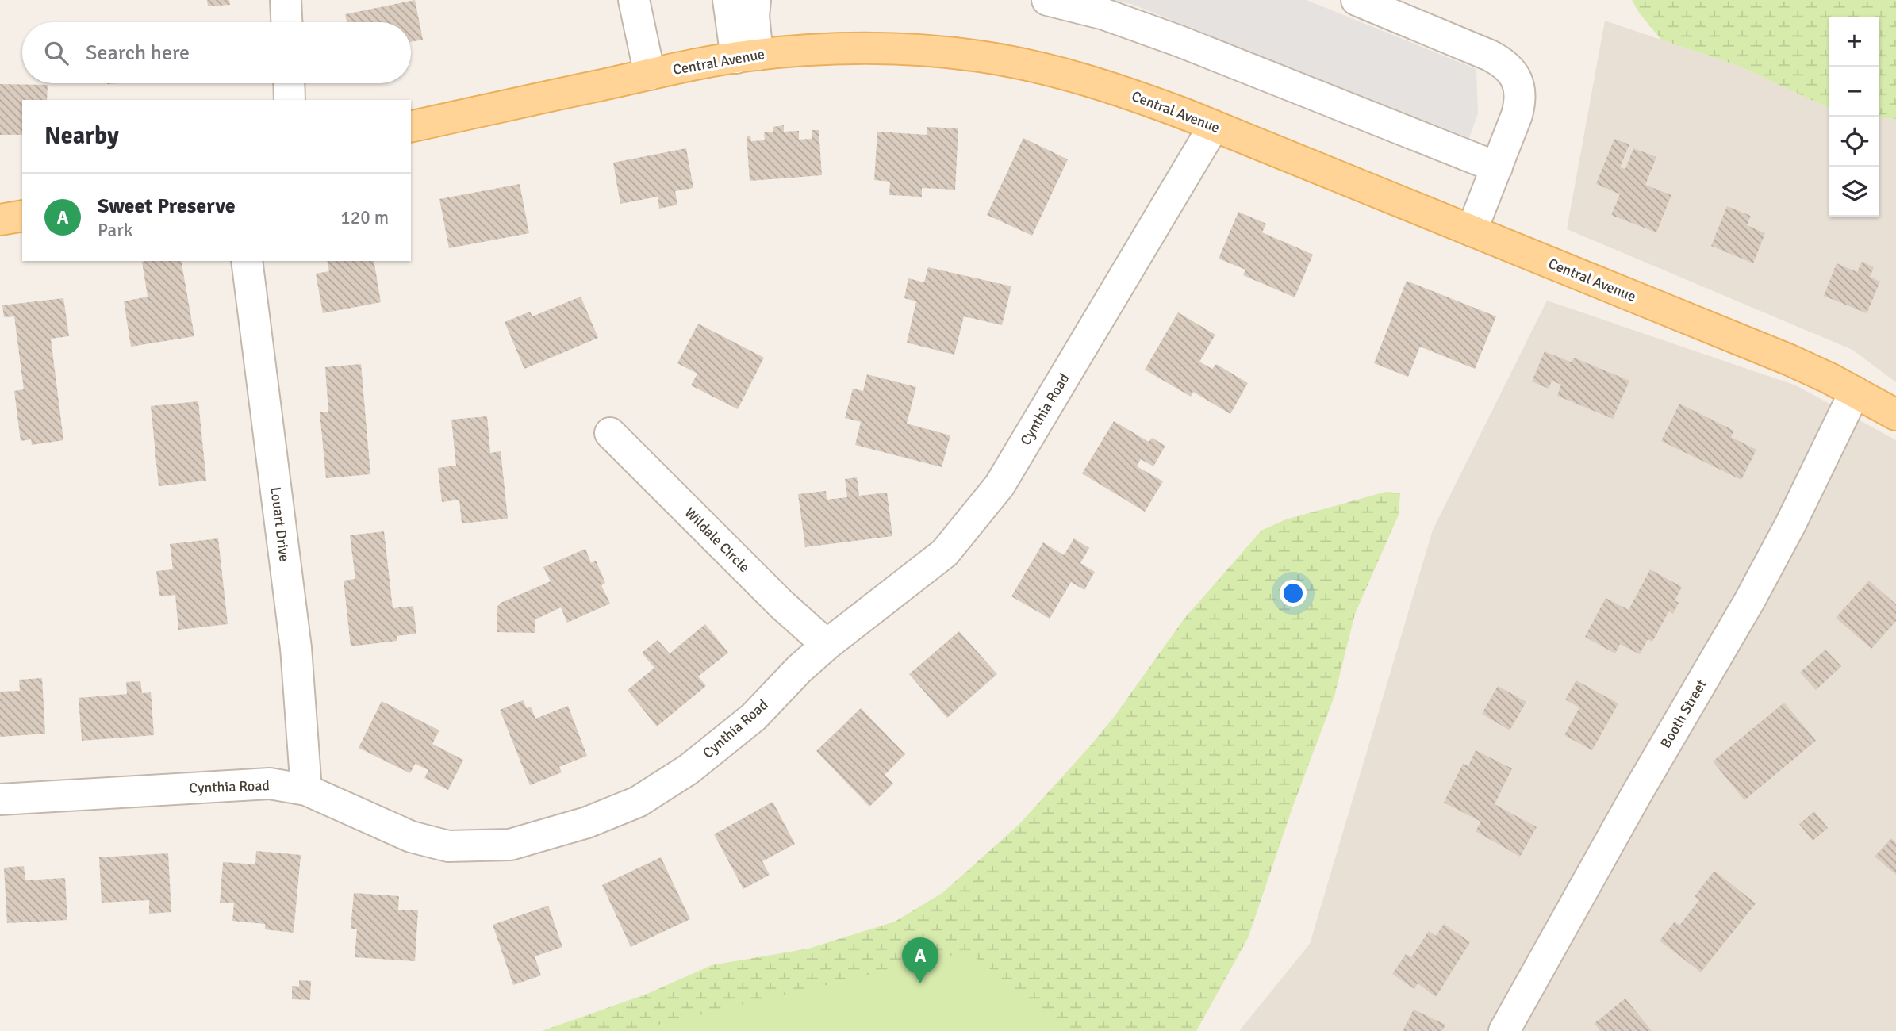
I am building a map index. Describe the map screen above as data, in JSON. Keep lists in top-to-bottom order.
{
  "streets": {
    "main road": ["Central Avenue"],
    "street": [
      "Cynthia Road",
      "Louart Drive",
      "Wildale Circle",
      "Booth Street"
    ]
  },
  "crossings": [
    ["Central Avenue", "Cynthia Road"],
    ["Central Avenue", "Booth Street"],
    ["Cynthia Road", "Louart Drive"],
    ["Cynthia Road", "Wildale Circle"]
  ],
  "page": {
    "map_buttons": ["+", "−"],
    "search": "Search here",
    "heading": "Nearby",
    "list": [
      {
        "mark": "A",
        "name": "Sweet Preserve",
        "note": "Park",
        "value": "120 m"
      }
    ],
    "pins": "A"
  }
}
